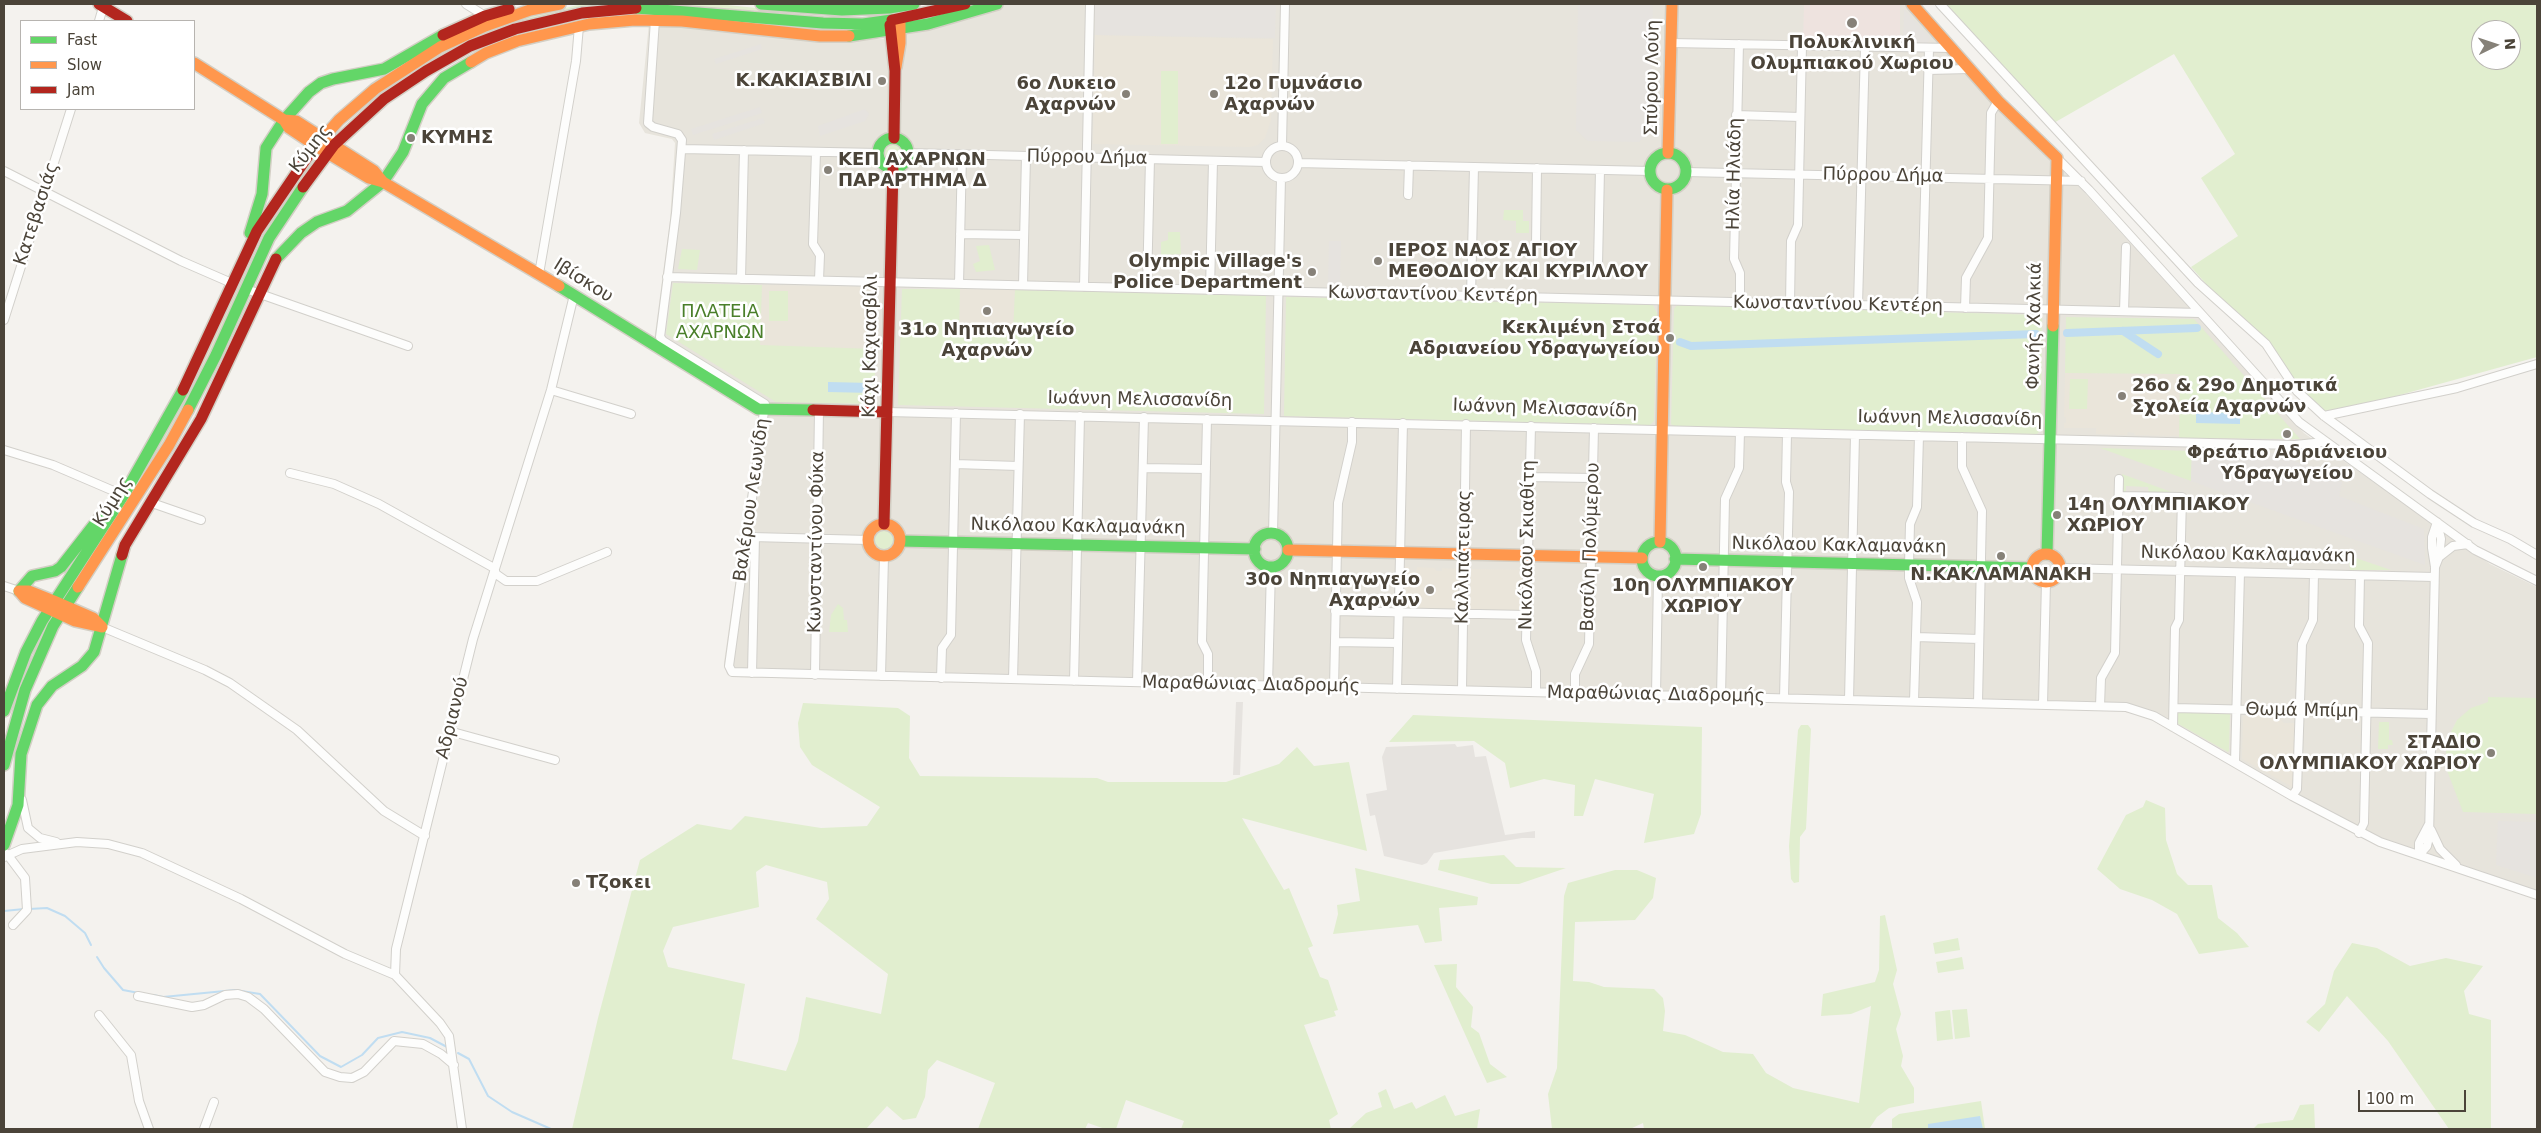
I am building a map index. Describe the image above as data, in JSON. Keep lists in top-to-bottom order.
{
  "streets": {
    "street": [
      "Σπύρου Λούη",
      "Κύμης",
      "Πύρρου Δήμα",
      "Ηλία Ηλιάδη",
      "Κατεβασιάς",
      "Ιβίσκου",
      "Κωνσταντίνου Κεντέρη",
      "Φανής Χαλκιά",
      "Κάχι Καχιασβίλι",
      "Ιωάννη Μελισσανίδη",
      "Βαλέριου Λεωνίδη",
      "Νικόλαου Κακλαμανάκη",
      "Κωνσταντίνου Φύκα",
      "Νικόλαου Σκιαθίτη",
      "Βασίλη Πολύμερου",
      "Καλλιπάτειρας",
      "Μαραθώνιας Διαδρομής",
      "Θωμά Μπίμη",
      "Αδριανού"
    ]
  },
  "crossings": [
    ["Σπύρου Λούη", "Πύρρου Δήμα"],
    ["Κύμης", "Ιβίσκου"],
    ["Πύρρου Δήμα", "Ηλία Ηλιάδη"],
    ["Πύρρου Δήμα", "Φανής Χαλκιά"],
    ["Πύρρου Δήμα", "Κάχι Καχιασβίλι"],
    ["Ηλία Ηλιάδη", "Κωνσταντίνου Κεντέρη"],
    ["Ιβίσκου", "Ιωάννη Μελισσανίδη"],
    ["Ιβίσκου", "Βαλέριου Λεωνίδη"],
    ["Ιβίσκου", "Αδριανού"],
    ["Κωνσταντίνου Κεντέρη", "Φανής Χαλκιά"],
    ["Κωνσταντίνου Κεντέρη", "Κάχι Καχιασβίλι"],
    ["Κωνσταντίνου Κεντέρη", "Βαλέριου Λεωνίδη"],
    ["Φανής Χαλκιά", "Ιωάννη Μελισσανίδη"],
    ["Φανής Χαλκιά", "Νικόλαου Κακλαμανάκη"],
    ["Κάχι Καχιασβίλι", "Ιωάννη Μελισσανίδη"],
    ["Κάχι Καχιασβίλι", "Νικόλαου Κακλαμανάκη"],
    ["Ιωάννη Μελισσανίδη", "Βαλέριου Λεωνίδη"],
    ["Ιωάννη Μελισσανίδη", "Κωνσταντίνου Φύκα"],
    ["Ιωάννη Μελισσανίδη", "Νικόλαου Σκιαθίτη"],
    ["Ιωάννη Μελισσανίδη", "Βασίλη Πολύμερου"],
    ["Ιωάννη Μελισσανίδη", "Καλλιπάτειρας"],
    ["Βαλέριου Λεωνίδη", "Μαραθώνιας Διαδρομής"],
    ["Κωνσταντίνου Φύκα", "Μαραθώνιας Διαδρομής"],
    ["Νικόλαου Σκιαθίτη", "Μαραθώνιας Διαδρομής"],
    ["Βασίλη Πολύμερου", "Μαραθώνιας Διαδρομής"],
    ["Καλλιπάτειρας", "Μαραθώνιας Διαδρομής"]
  ],
  "parks": ["ΠΛΑΤΕΙΑ ΑΧΑΡΝΩΝ"],
  "places": [
    "Πολυκλινική Ολυμπιακού Χωριου",
    "Κ.ΚΑΚΙΑΣΒΙΛΙ",
    "6ο Λυκειο Αχαρνών",
    "12ο Γυμνάσιο Αχαρνών",
    "ΚΥΜΗΣ",
    "ΚΕΠ ΑΧΑΡΝΩΝ ΠΑΡΑΡΤΗΜΑ Δ",
    "ΙΕΡΟΣ ΝΑΟΣ ΑΓΙΟΥ ΜΕΘΟΔΙΟΥ ΚΑΙ ΚΥΡΙΛΛΟΥ",
    "Olympic Village's Police Department",
    "31ο Νηπιαγωγείο Αχαρνών",
    "Κεκλιμένη Στοά Αδριανείου Υδραγωγείου",
    "26ο & 29ο Δημοτικά Σχολεία Αχαρνών",
    "Φρεάτιο Αδριάνειου Υδραγωγείου",
    "14η ΟΛΥΜΠΙΑΚΟΥ ΧΩΡΙΟΥ",
    "Ν.ΚΑΚΛΑΜΑΝΑΚΗ",
    "10η ΟΛΥΜΠΙΑΚΟΥ ΧΩΡΙΟΥ",
    "30ο Νηπιαγωγείο Αχαρνών",
    "ΣΤΑΔΙΟ ΟΛΥΜΠΙΑΚΟΥ ΧΩΡΙΟΥ",
    "Τζοκει"
  ],
  "legend": ["Fast", "Slow", "Jam"],
  "scale_bar": "100 m",
  "north": "right"
}
